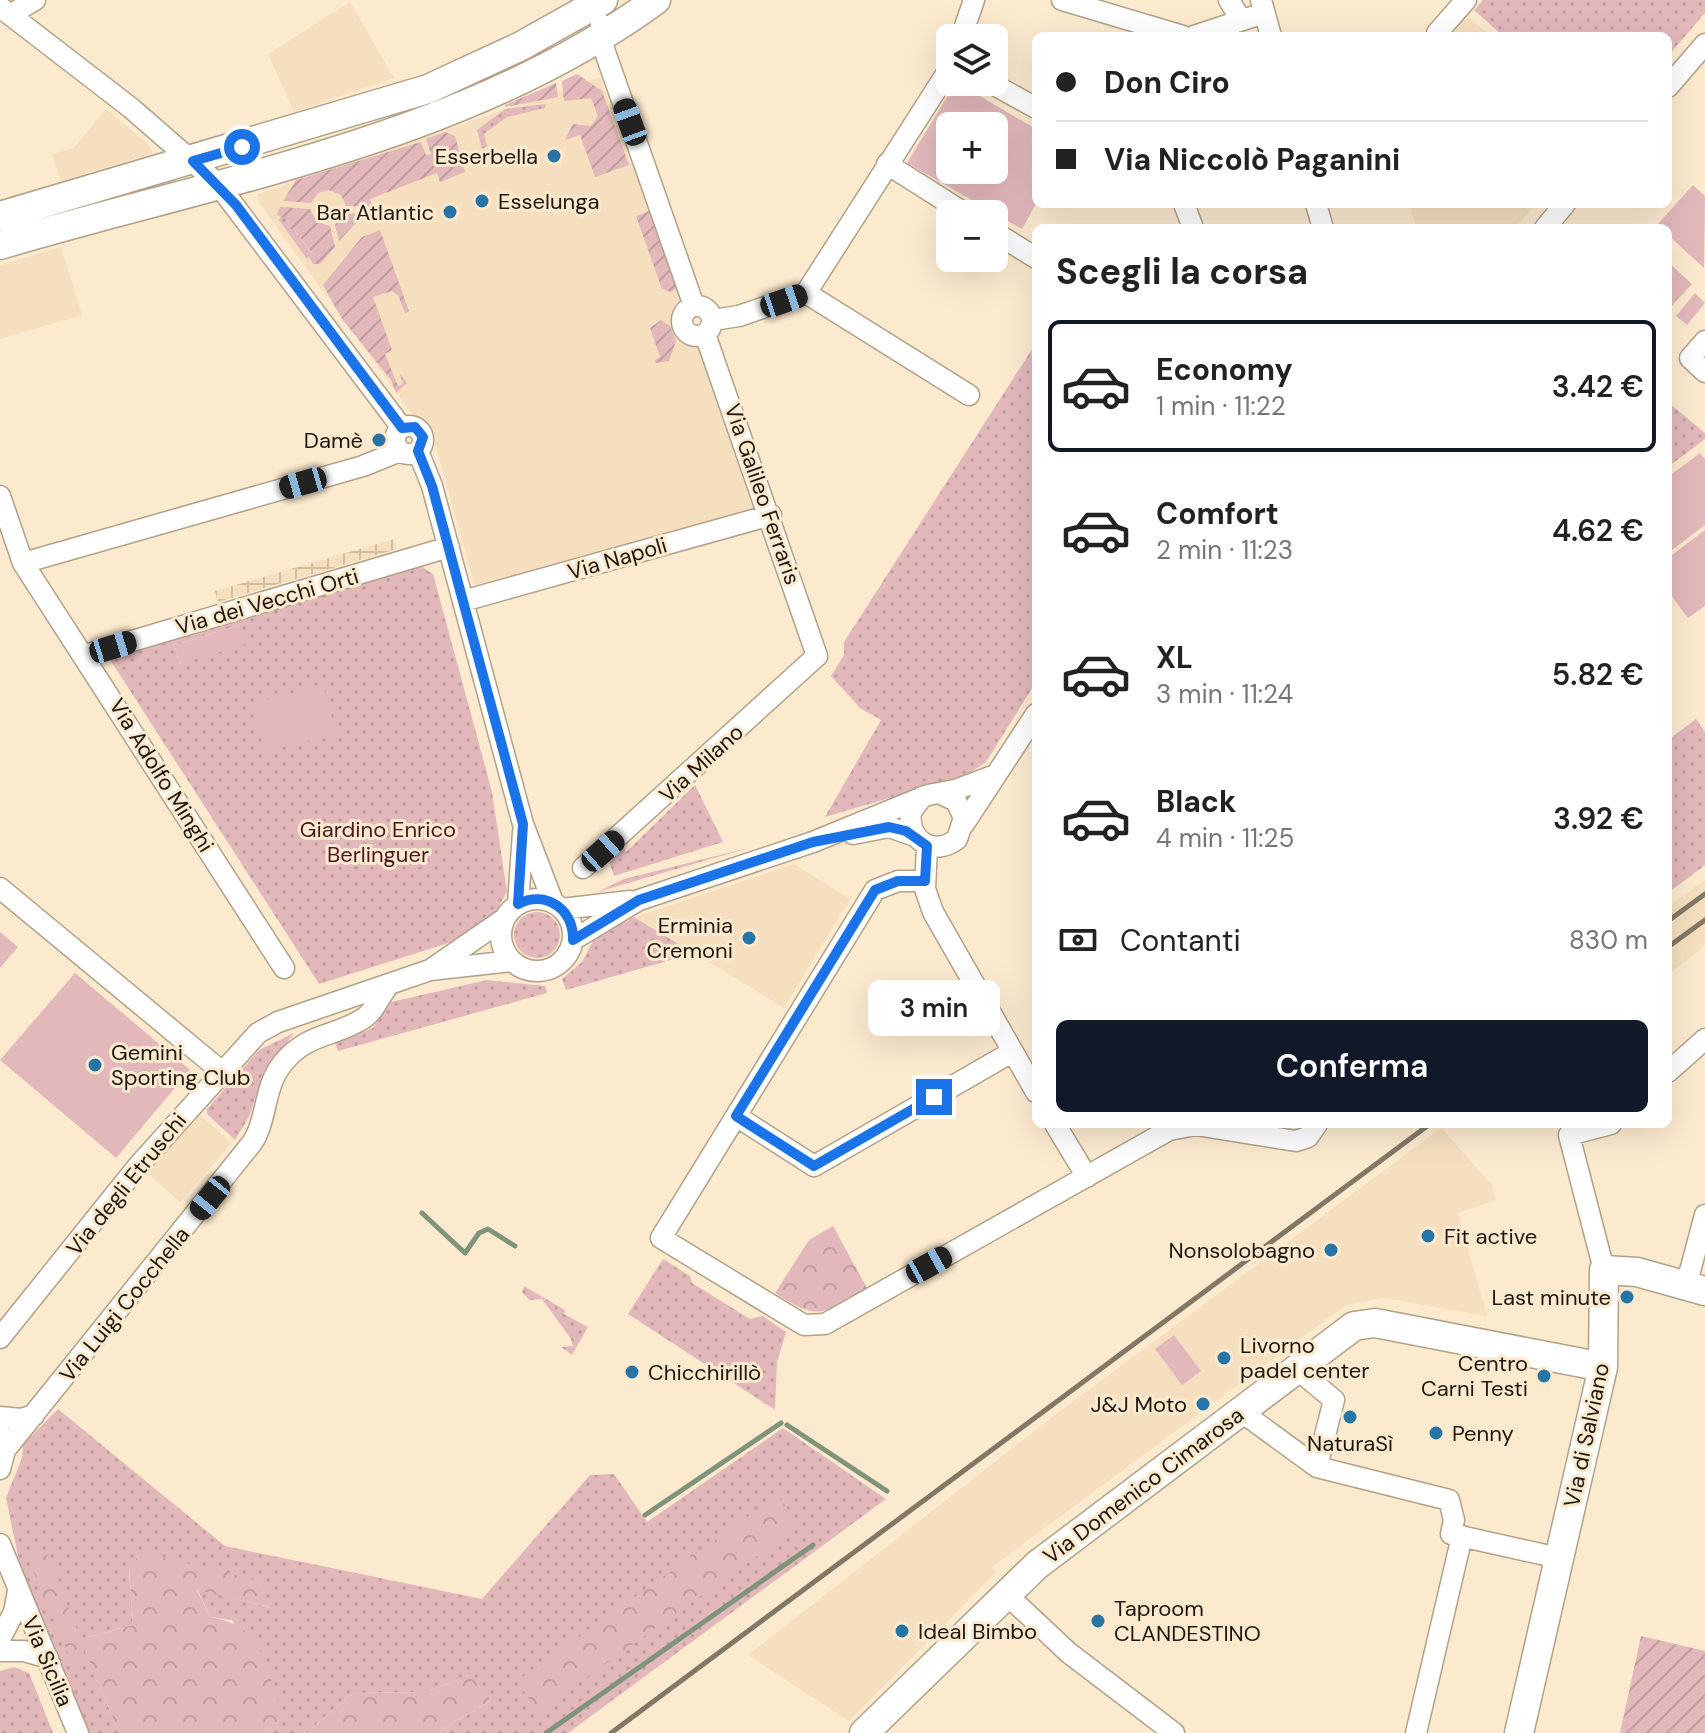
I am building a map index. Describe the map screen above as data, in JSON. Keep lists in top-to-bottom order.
{
  "streets": {
    "street": [
      "Via Galileo Ferraris",
      "Via Napoli",
      "Via dei Vecchi Orti",
      "Via Milano",
      "Via Adolfo Minghi",
      "Via degli Etruschi",
      "Via Luigi Cocchella",
      "Via di Salviano",
      "Via Domenico Cimarosa",
      "Via Sicilia"
    ]
  },
  "crossings": [
    ["Via Galileo Ferraris", "Via Napoli"],
    ["Via Galileo Ferraris", "Via Milano"],
    ["Via dei Vecchi Orti", "Via Adolfo Minghi"],
    ["Via degli Etruschi", "Via Luigi Cocchella"],
    ["Via di Salviano", "Via Domenico Cimarosa"]
  ],
  "parks": ["Giardino Enrico Berlinguer"],
  "places": [
    "Esserbella",
    "Esselunga",
    "Bar Atlantic",
    "Damè",
    "Erminia Cremoni",
    "Gemini Sporting Club",
    "Fit active",
    "Nonsolobagno",
    "Last minute",
    "Livorno padel center",
    "Chicchirillò",
    "Centro Carni Testi",
    "J&J Moto",
    "NaturaSì",
    "Penny",
    "Taproom CLANDESTINO",
    "Ideal Bimbo"
  ],
  "page": {
    "map_buttons": ["+", "−"],
    "banner": ["Don Ciro", "Via Niccolò Paganini"],
    "heading": "Scegli la corsa",
    "list": [
      {
        "name": "Economy",
        "note": "1 min · 11:22",
        "value": "3.42 €"
      },
      {
        "name": "Comfort",
        "note": "2 min · 11:23",
        "value": "4.62 €"
      },
      {
        "name": "XL",
        "note": "3 min · 11:24",
        "value": "5.82 €"
      },
      {
        "name": "Black",
        "note": "4 min · 11:25",
        "value": "3.92 €"
      }
    ],
    "pay": ["Contanti", "830 m"],
    "bubble": "3 min",
    "buttons": "Conferma"
  }
}
